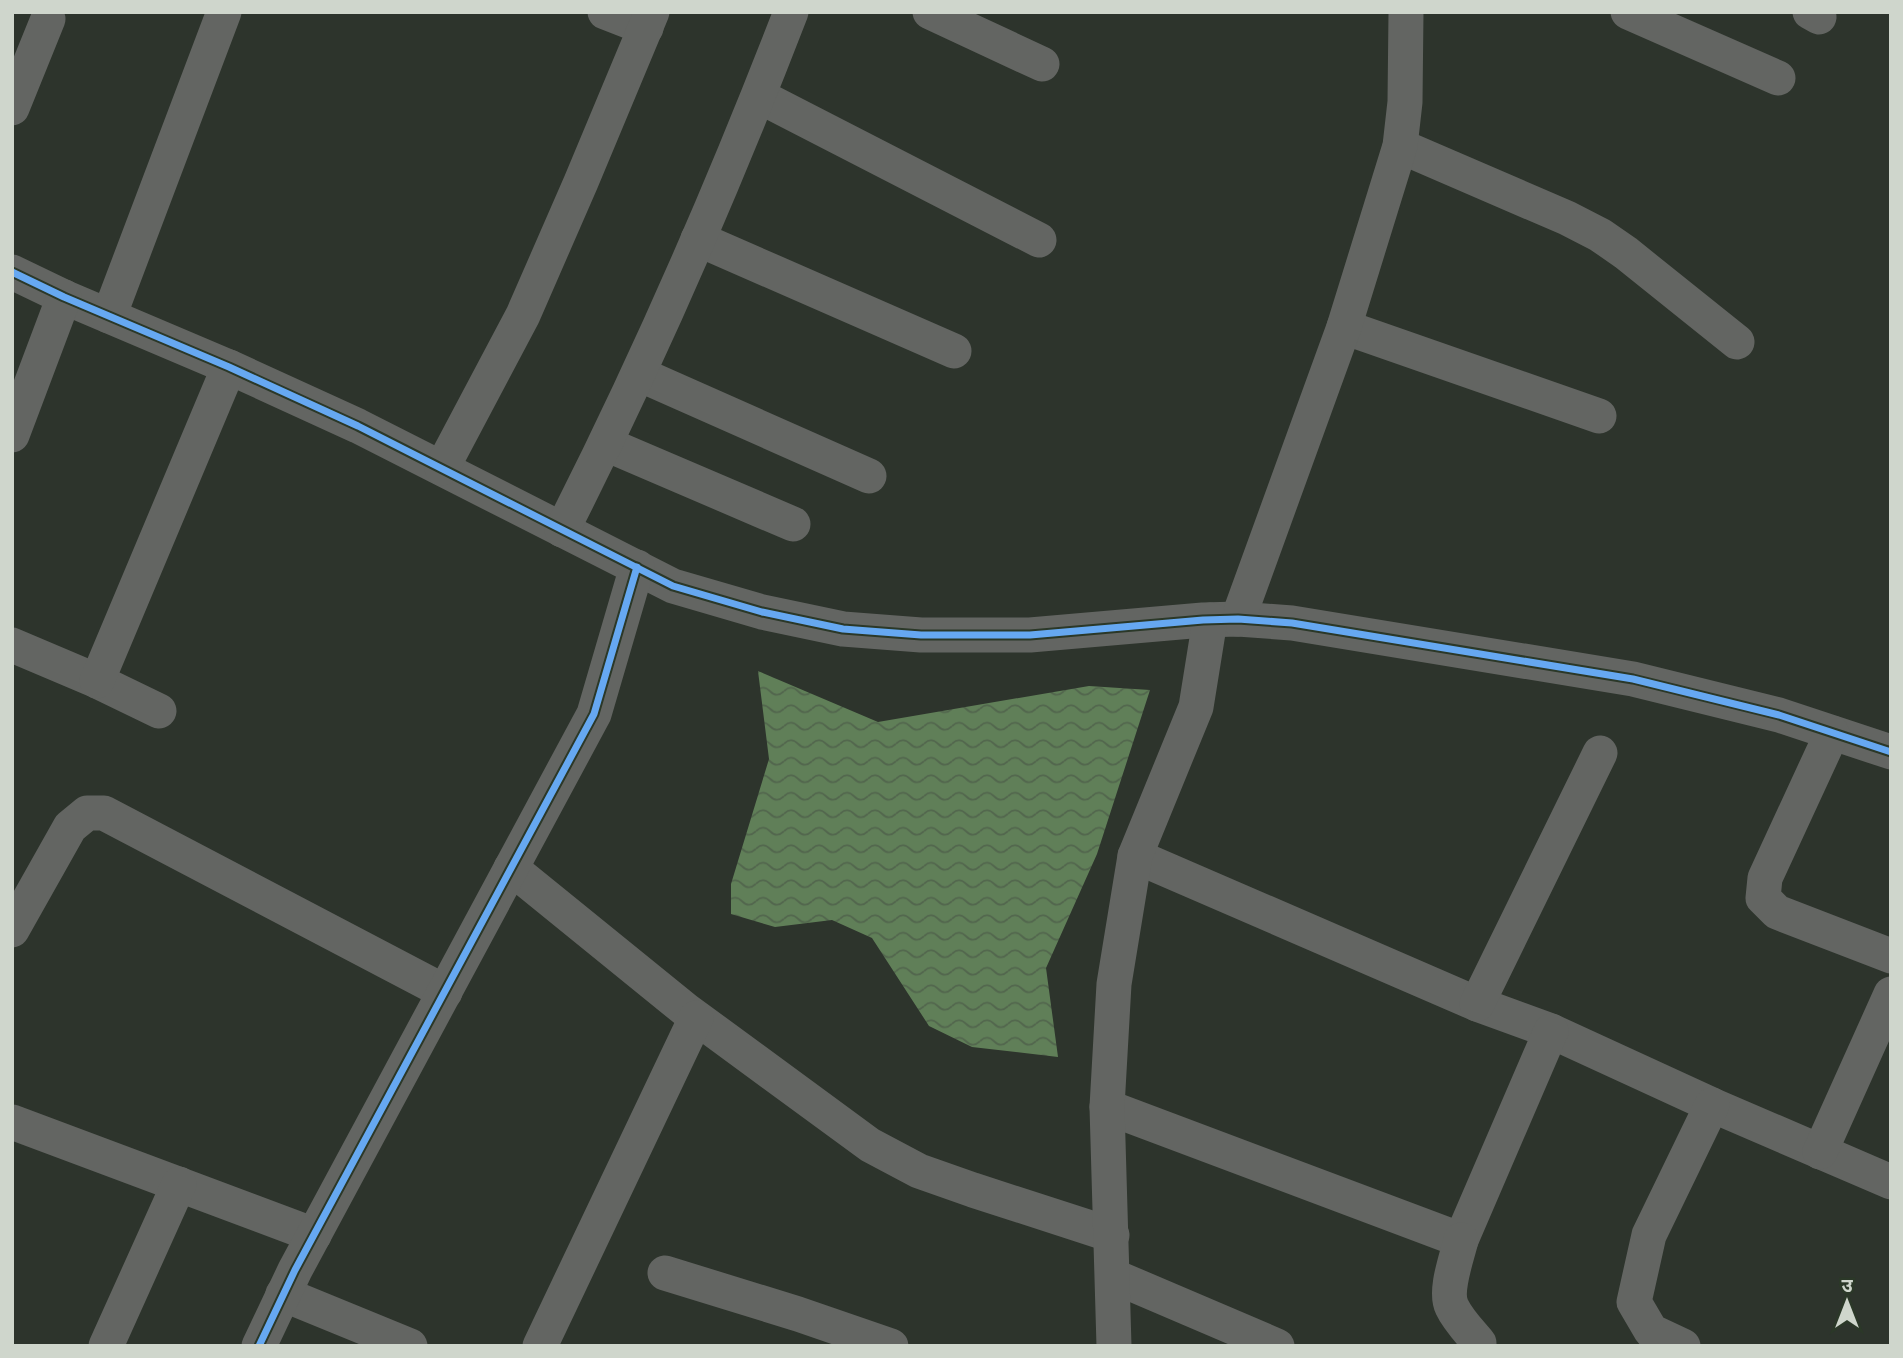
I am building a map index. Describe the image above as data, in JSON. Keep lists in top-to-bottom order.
{
  "north": "top"
}
